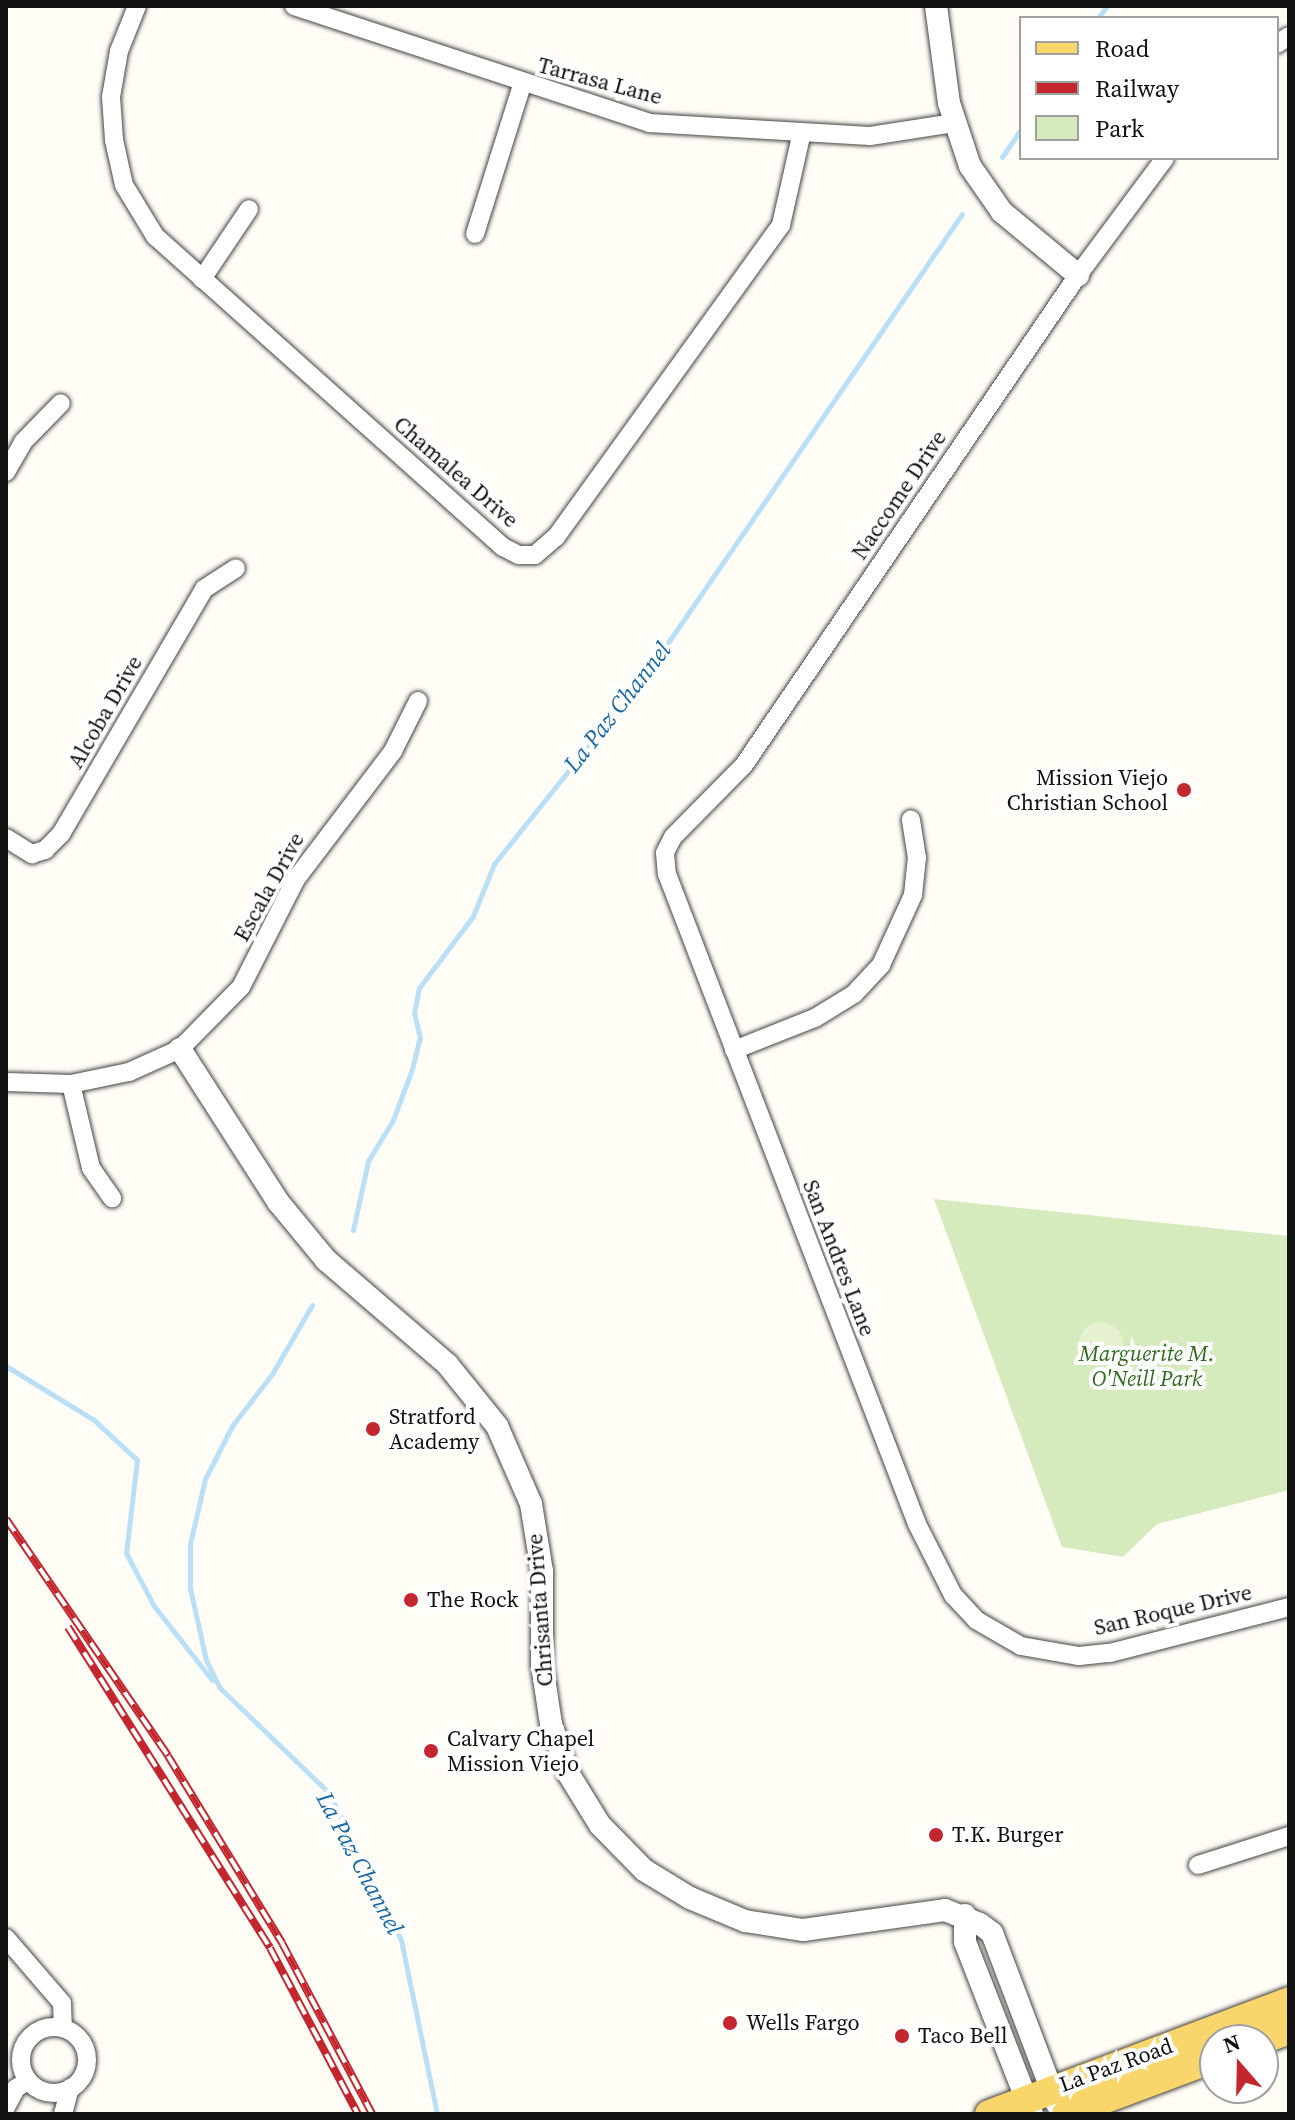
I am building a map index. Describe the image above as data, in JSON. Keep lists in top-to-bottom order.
{
  "streets": {
    "main road": ["La Paz Road"],
    "street": [
      "Tarrasa Lane",
      "Chamalea Drive",
      "Naccome Drive",
      "Alcoba Drive",
      "Escala Drive",
      "San Andres Lane",
      "Chrisanta Drive",
      "San Roque Drive"
    ]
  },
  "crossings": [
    ["Tarrasa Lane", "Chamalea Drive"],
    ["Naccome Drive", "San Andres Lane"],
    ["Escala Drive", "Chrisanta Drive"],
    ["San Andres Lane", "San Roque Drive"],
    ["Chrisanta Drive", "La Paz Road"]
  ],
  "water": ["La Paz Channel"],
  "parks": ["Marguerite M. O'Neill Park"],
  "places": [
    "Mission Viejo Christian School",
    "Stratford Academy",
    "The Rock",
    "Calvary Chapel Mission Viejo",
    "T.K. Burger",
    "Wells Fargo",
    "Taco Bell"
  ],
  "legend": ["Road", "Railway", "Park"],
  "north": "top"
}
